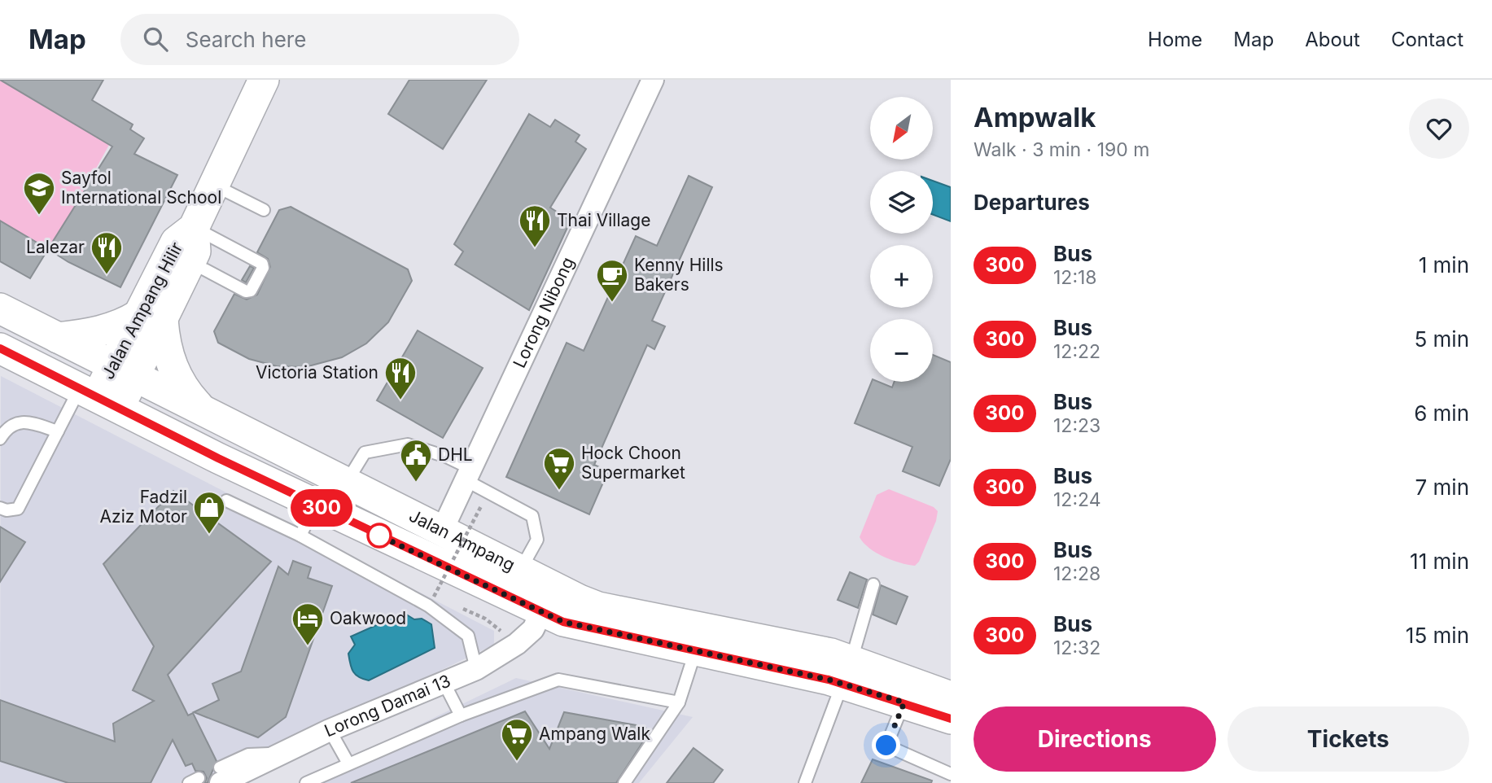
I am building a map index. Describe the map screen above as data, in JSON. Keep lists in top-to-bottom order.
{
  "streets": {
    "main road": ["Jalan Ampang Hilir", "Jalan Ampang"],
    "street": ["Lorong Nibong", "Lorong Damai 13"]
  },
  "crossings": [
    ["Jalan Ampang Hilir", "Jalan Ampang"],
    ["Lorong Nibong", "Jalan Ampang"],
    ["Jalan Ampang", "Lorong Damai 13"]
  ],
  "places": {
    "school or university": ["Sayfol International School"],
    "restaurant": ["Thai Village", "Lalezar", "Victoria Station"],
    "cafe": ["Kenny Hills Bakers"],
    "public building": ["DHL"],
    "supermarket": ["Hock Choon Supermarket", "Ampang Walk"],
    "shop": ["Fadzil Aziz Motor"],
    "hotel": ["Oakwood"]
  },
  "lines": ["bus line 300"],
  "north": "bottom left",
  "page": {
    "header": "Map",
    "search": "Search here",
    "nav": [
      "Home",
      "Map",
      "About",
      "Contact"
    ],
    "on_map": "300",
    "heading": [
      ["Ampwalk", "Walk · 3 min · 190 m"],
      "Departures"
    ],
    "map_buttons": ["+", "−"],
    "list": [
      {
        "mark": "300",
        "name": "Bus",
        "note": "12:18",
        "value": "1 min"
      },
      {
        "mark": "300",
        "name": "Bus",
        "note": "12:22",
        "value": "5 min"
      },
      {
        "mark": "300",
        "name": "Bus",
        "note": "12:23",
        "value": "6 min"
      },
      {
        "mark": "300",
        "name": "Bus",
        "note": "12:24",
        "value": "7 min"
      },
      {
        "mark": "300",
        "name": "Bus",
        "note": "12:28",
        "value": "11 min"
      },
      {
        "mark": "300",
        "name": "Bus",
        "note": "12:32",
        "value": "15 min"
      }
    ],
    "buttons": ["Directions", "Tickets"]
  }
}
